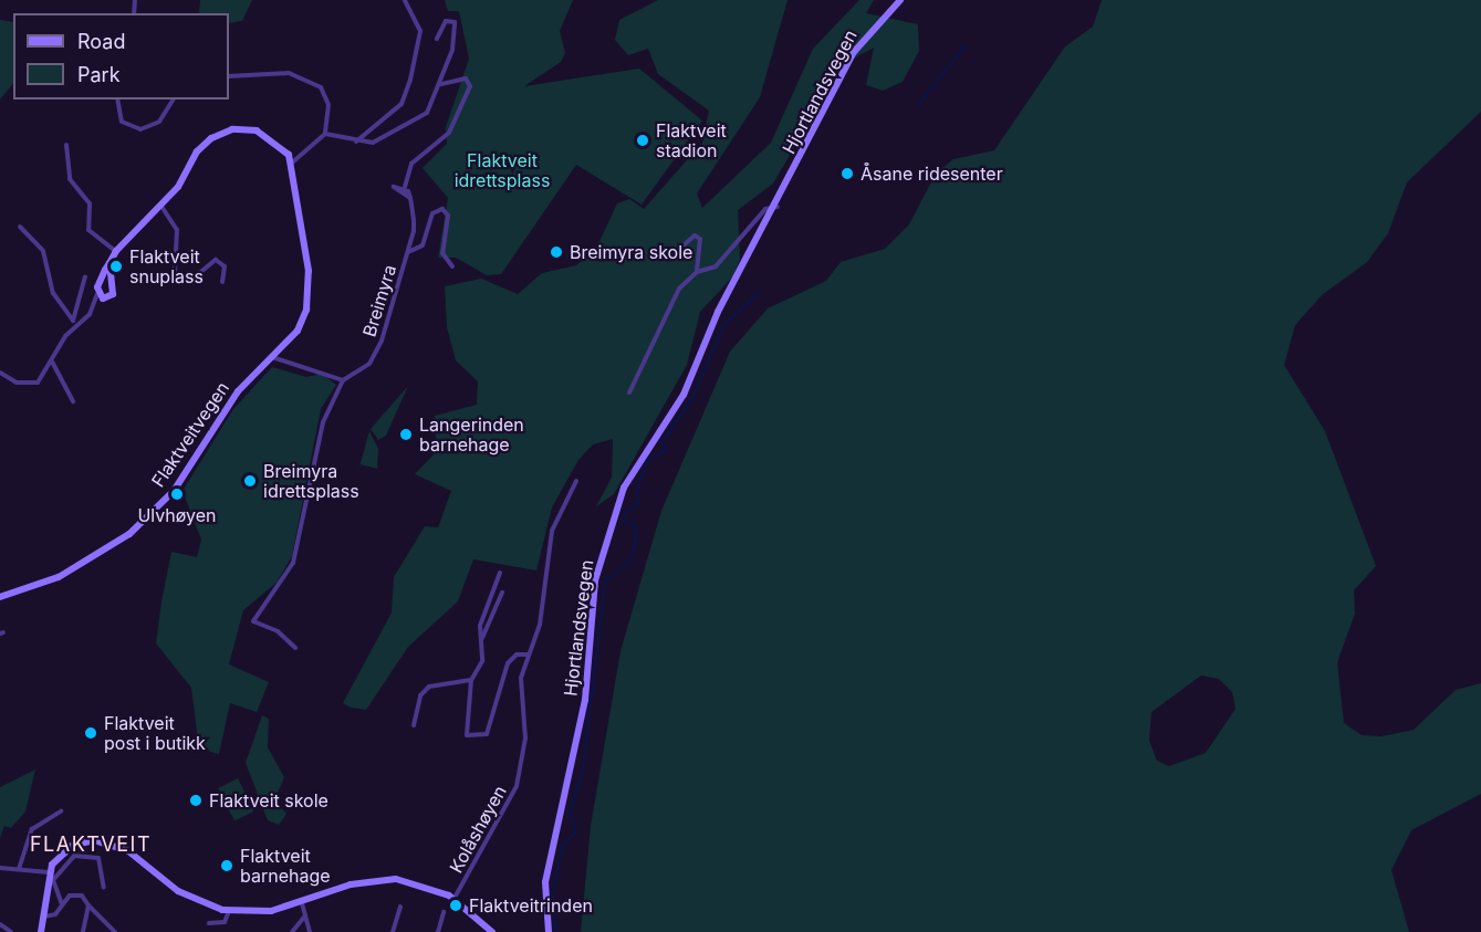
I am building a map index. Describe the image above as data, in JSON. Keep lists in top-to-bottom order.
{
  "streets": {
    "main road": ["Hjortlandsvegen", "Flaktveitvegen"],
    "street": ["Breimyra", "Kolåshøyen"]
  },
  "districts": ["FLAKTVEIT"],
  "parks": ["Flaktveit idrettsplass"],
  "places": [
    "Flaktveit stadion",
    "Åsane ridesenter",
    "Breimyra skole",
    "Flaktveit snuplass",
    "Langerinden barnehage",
    "Breimyra idrettsplass",
    "Ulvhøyen",
    "Flaktveit post i butikk",
    "Flaktveit skole",
    "Flaktveit barnehage",
    "Flaktveitrinden"
  ],
  "legend": ["Road", "Park"]
}
